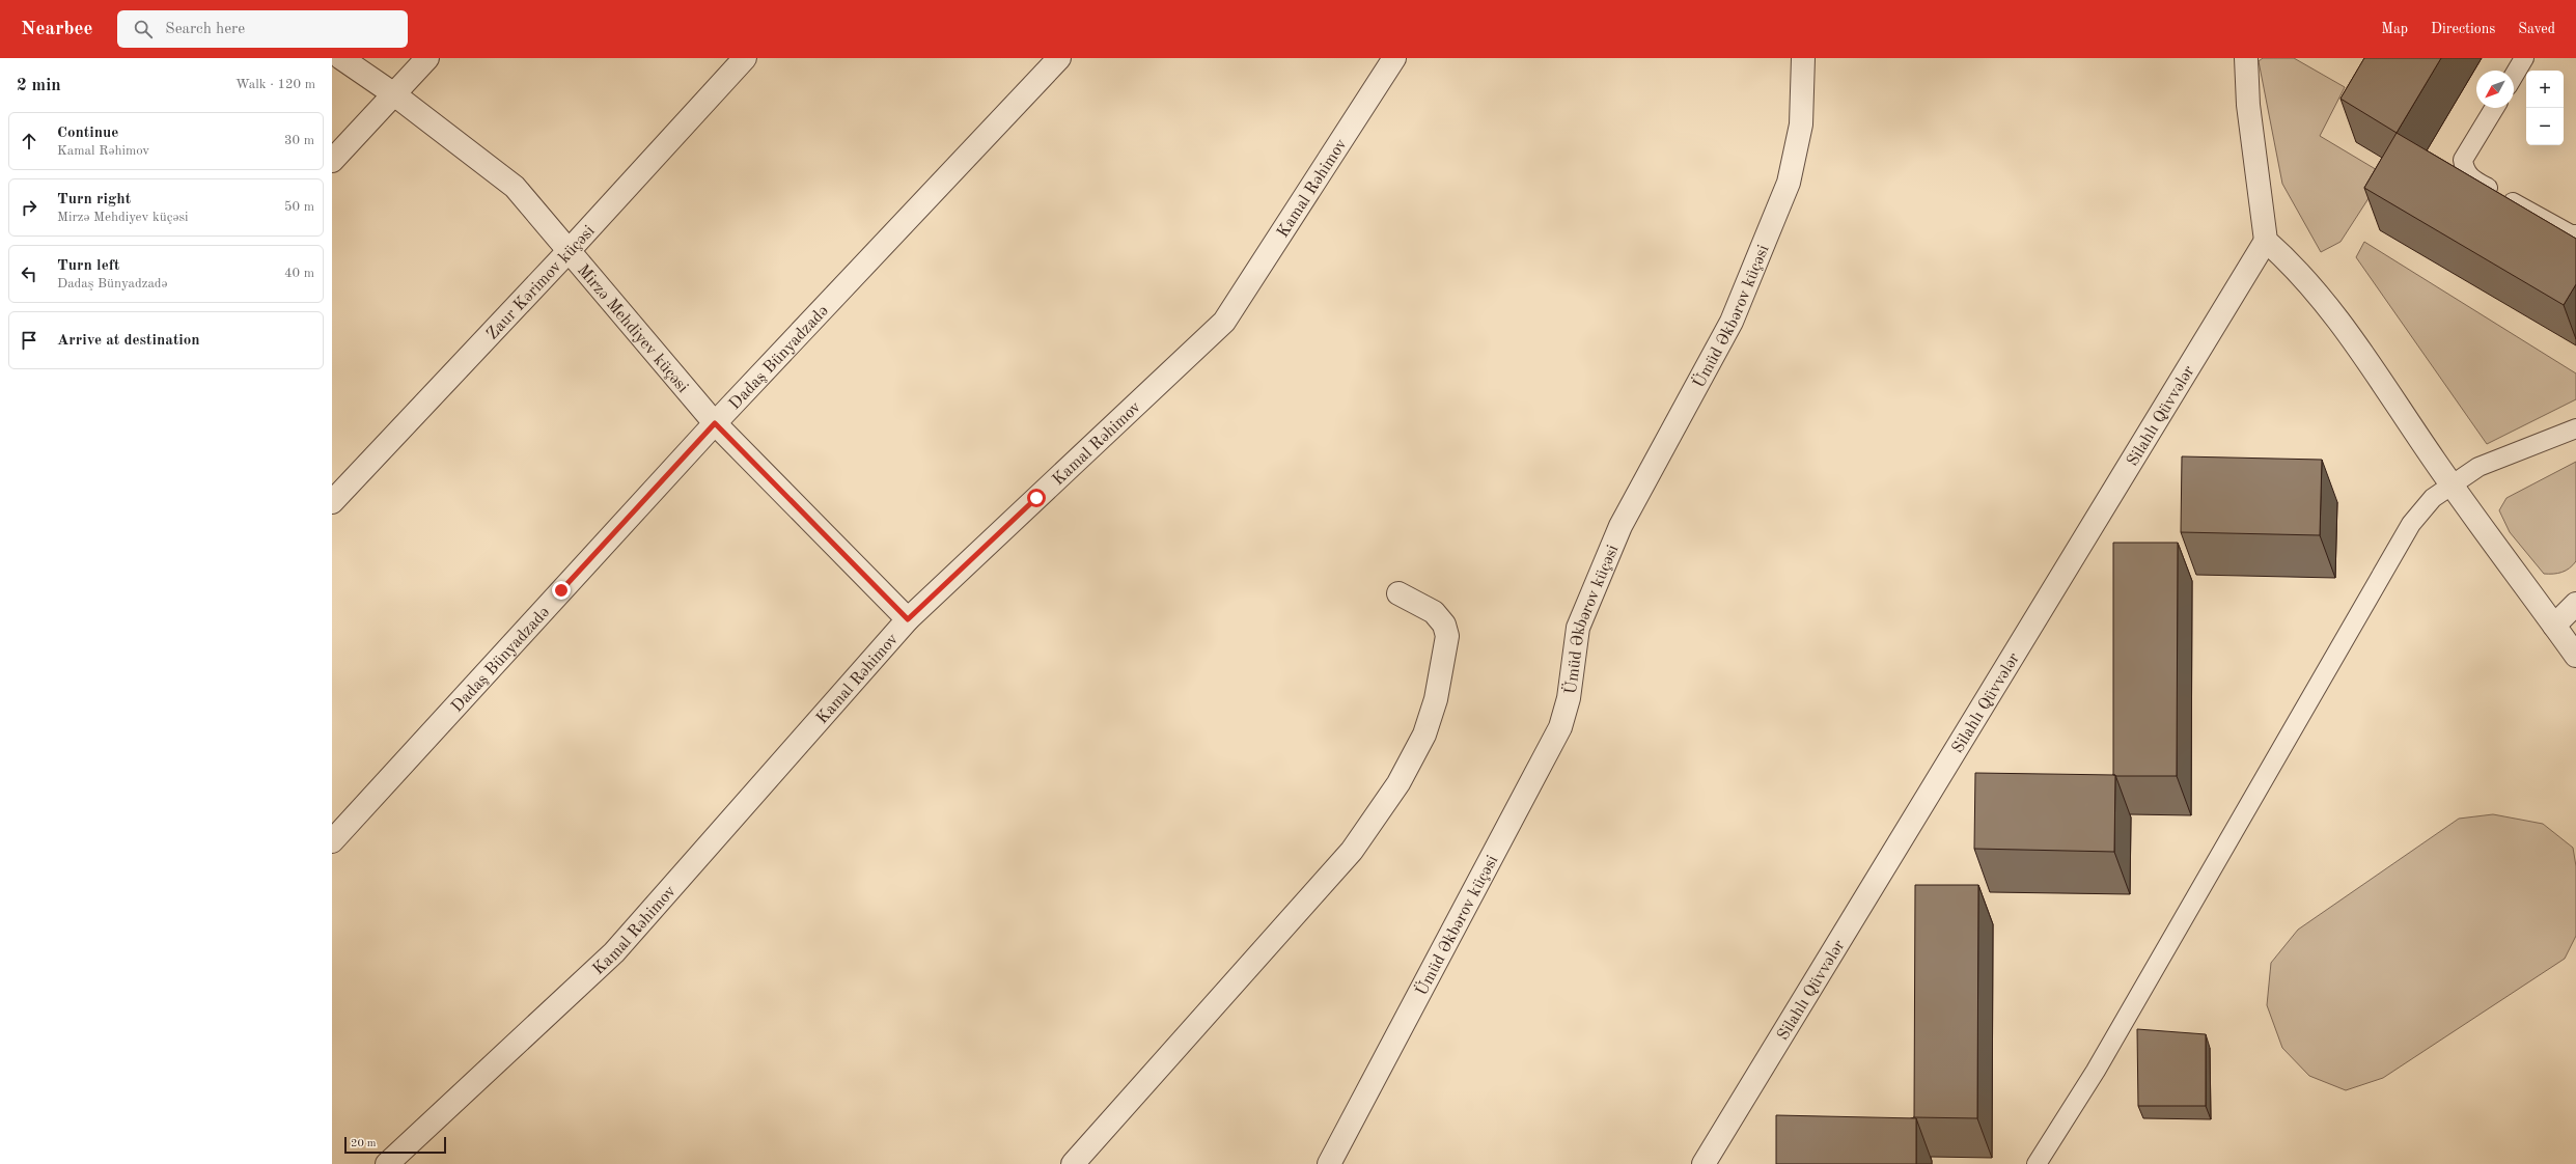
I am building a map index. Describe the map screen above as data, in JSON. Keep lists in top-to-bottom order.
{
  "streets": {
    "street": [
      "Kamal Rəhimov",
      "Zaur Kərimov küçəsi",
      "Ümüd Əkbərov küçəsi",
      "Mirzə Mehdiyev küçəsi",
      "Dadaş Bünyadzadə",
      "Silahlı Qüvvələr"
    ]
  },
  "crossings": [
    ["Kamal Rəhimov", "Mirzə Mehdiyev küçəsi"],
    ["Zaur Kərimov küçəsi", "Mirzə Mehdiyev küçəsi"],
    ["Mirzə Mehdiyev küçəsi", "Dadaş Bünyadzadə"]
  ],
  "scale_bar": "20 m",
  "north": "bottom left",
  "page": {
    "header": "Nearbee",
    "search": "Search here",
    "nav": ["Map", "Directions", "Saved"],
    "heading": ["2 min", "Walk · 120 m"],
    "map_buttons": ["+", "−"],
    "list": [
      ["Continue", "Kamal Rəhimov", "30 m"],
      ["Turn right", "Mirzə Mehdiyev küçəsi", "50 m"],
      ["Turn left", "Dadaş Bünyadzadə", "40 m"],
      "Arrive at destination"
    ],
    "scale": "20 m"
  }
}
